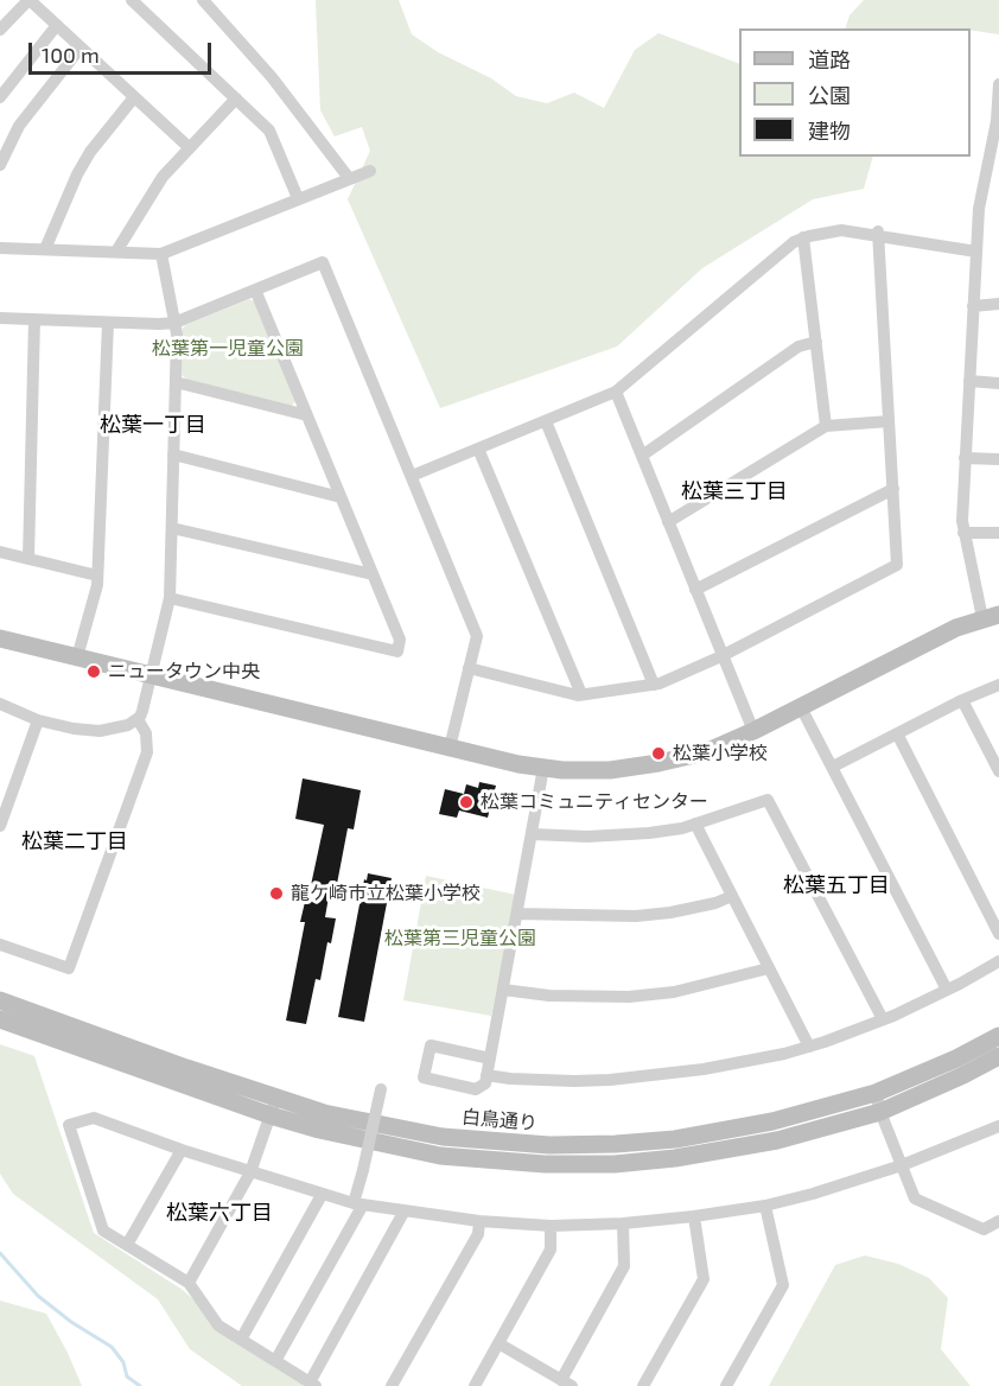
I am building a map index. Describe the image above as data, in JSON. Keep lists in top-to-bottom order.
{
  "streets": {
    "main road": ["白鳥通り"]
  },
  "districts": [
    "松葉一丁目",
    "松葉三丁目",
    "松葉二丁目",
    "松葉五丁目",
    "松葉六丁目"
  ],
  "parks": ["松葉第一児童公園", "松葉第三児童公園"],
  "places": [
    "ニュータウン中央",
    "松葉小学校",
    "松葉コミュニティセンター",
    "龍ケ崎市立松葉小学校"
  ],
  "legend": ["道路", "公園", "建物"],
  "scale_bar": "100 m"
}
